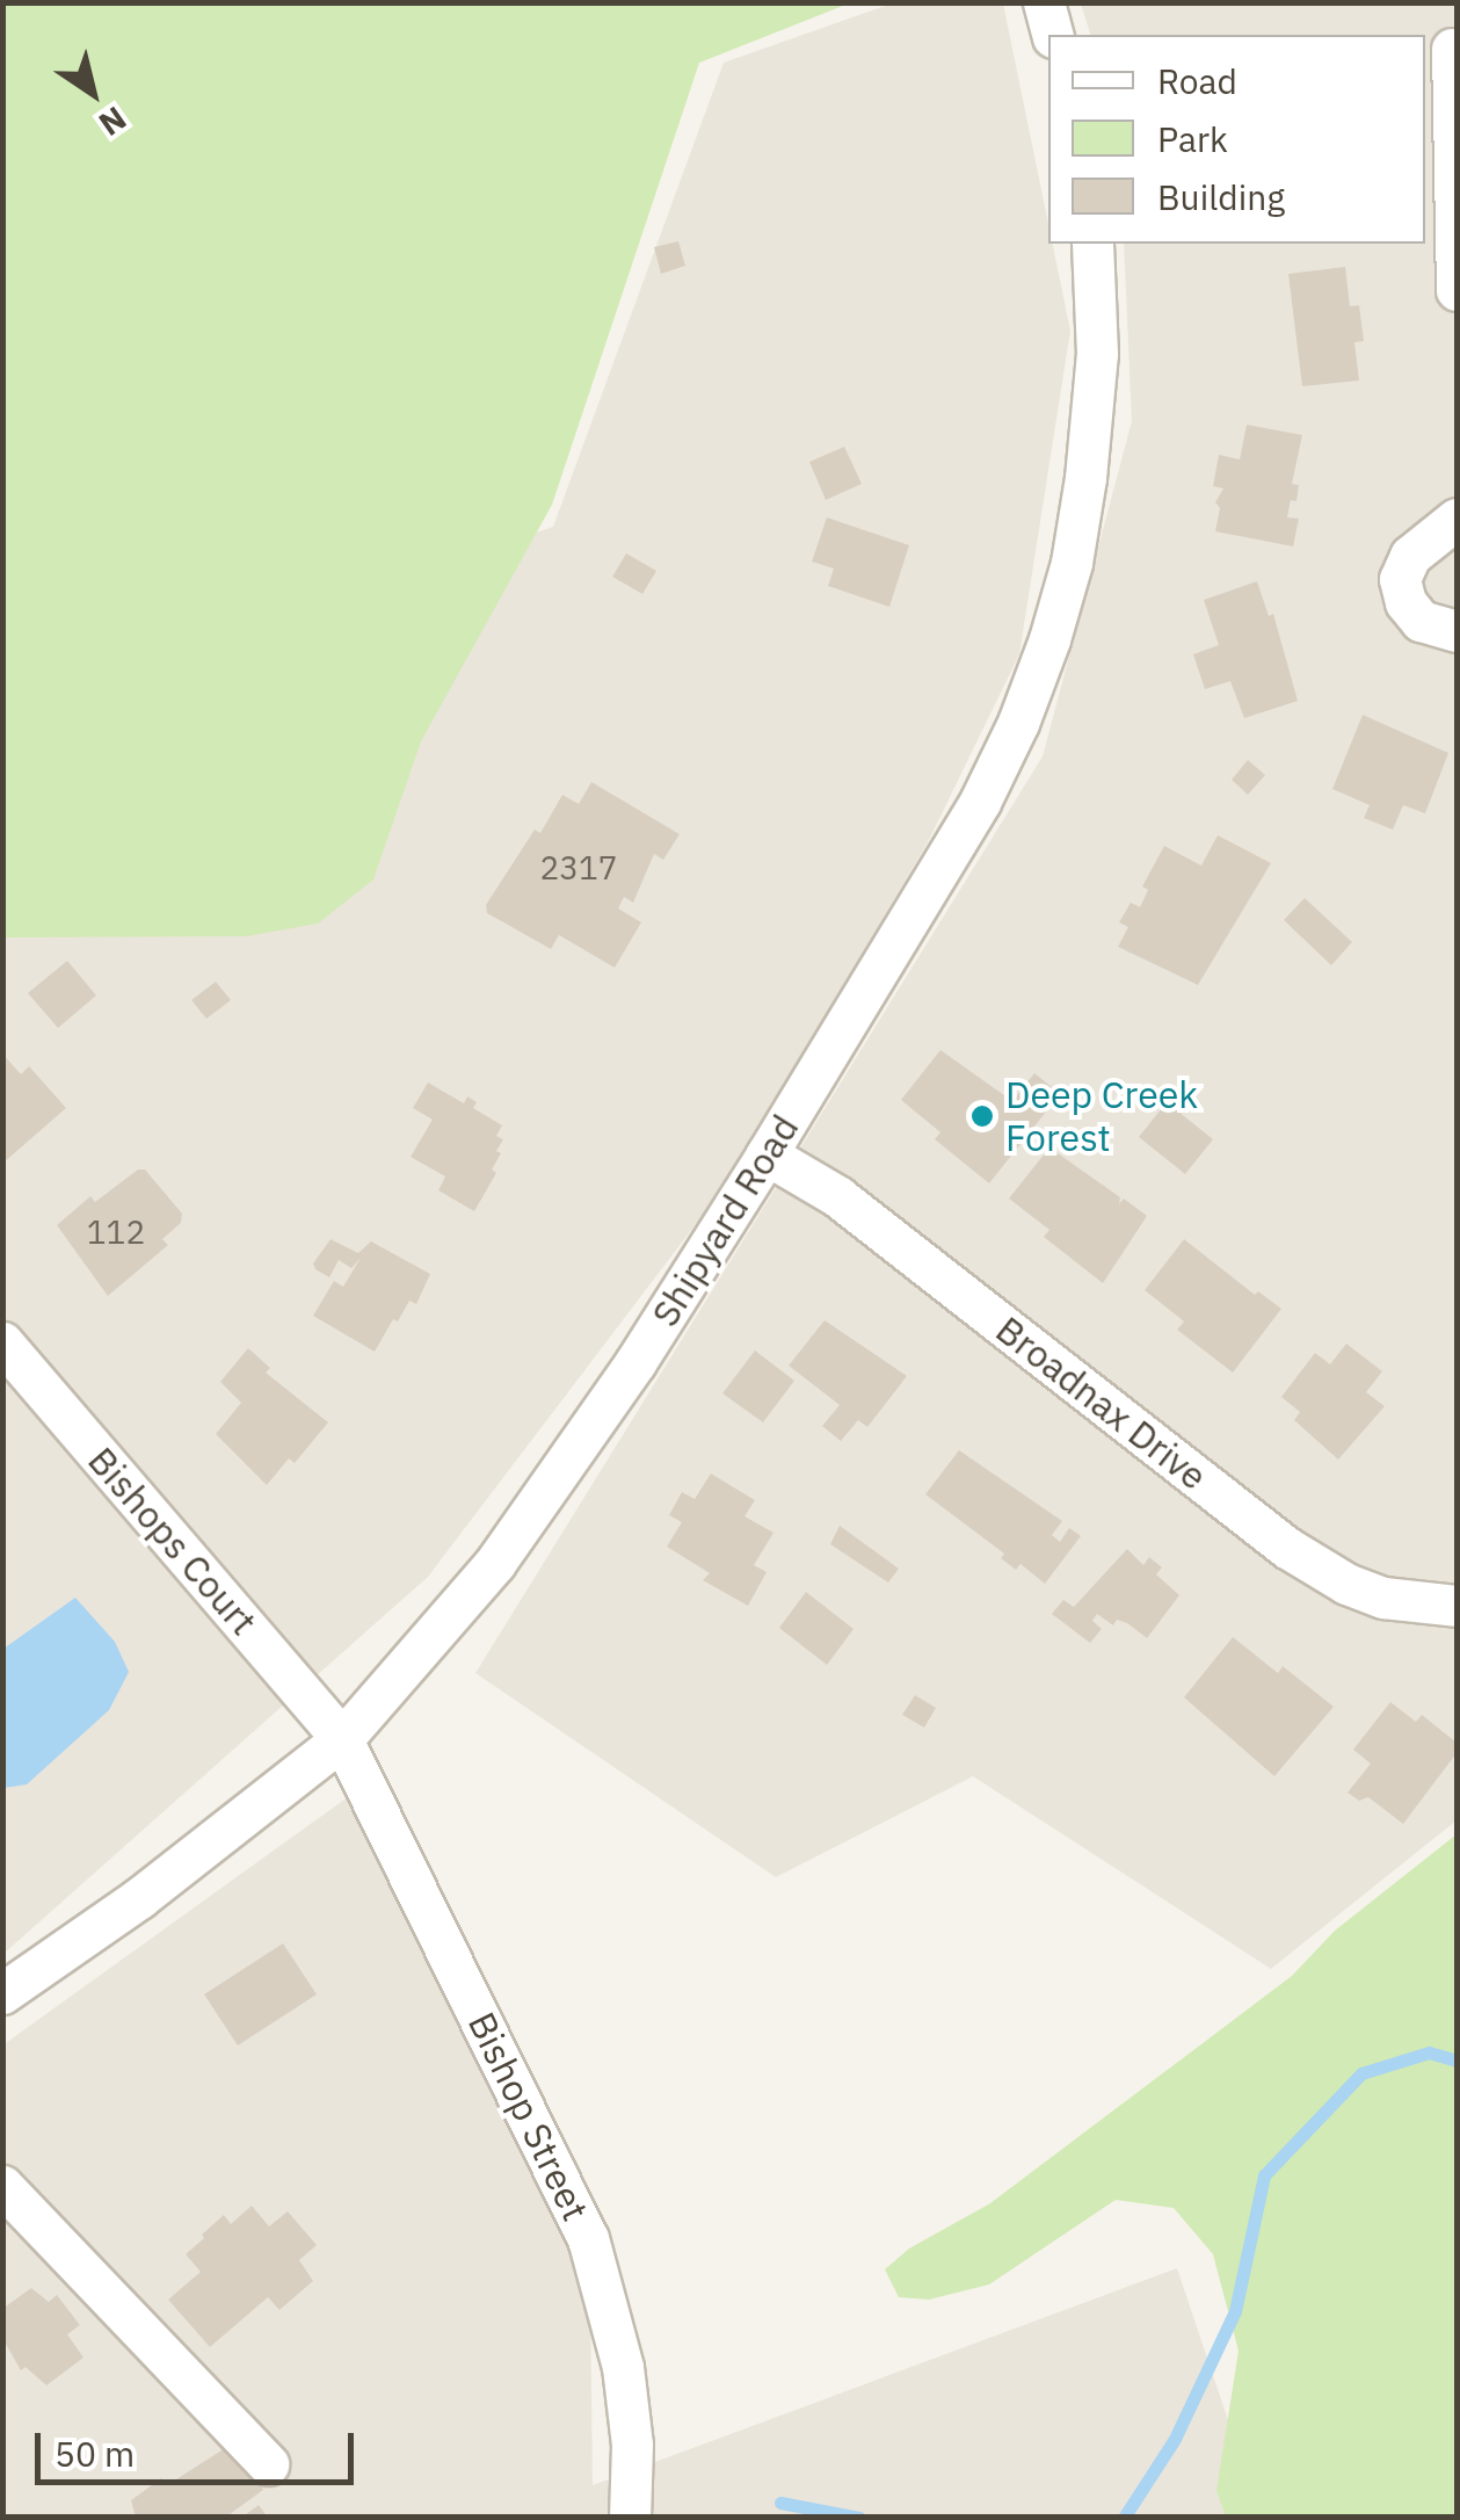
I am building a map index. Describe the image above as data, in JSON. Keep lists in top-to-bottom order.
{
  "streets": {
    "street": [
      "Shipyard Road",
      "Broadnax Drive",
      "Bishops Court",
      "Bishop Street"
    ]
  },
  "crossings": [
    ["Shipyard Road", "Broadnax Drive"],
    ["Shipyard Road", "Bishops Court"],
    ["Shipyard Road", "Bishop Street"],
    ["Bishops Court", "Bishop Street"]
  ],
  "places": ["Deep Creek Forest"],
  "house_numbers": ["2317", "112"],
  "legend": ["Road", "Park", "Building"],
  "scale_bar": "50 m",
  "north": "bottom right"
}
